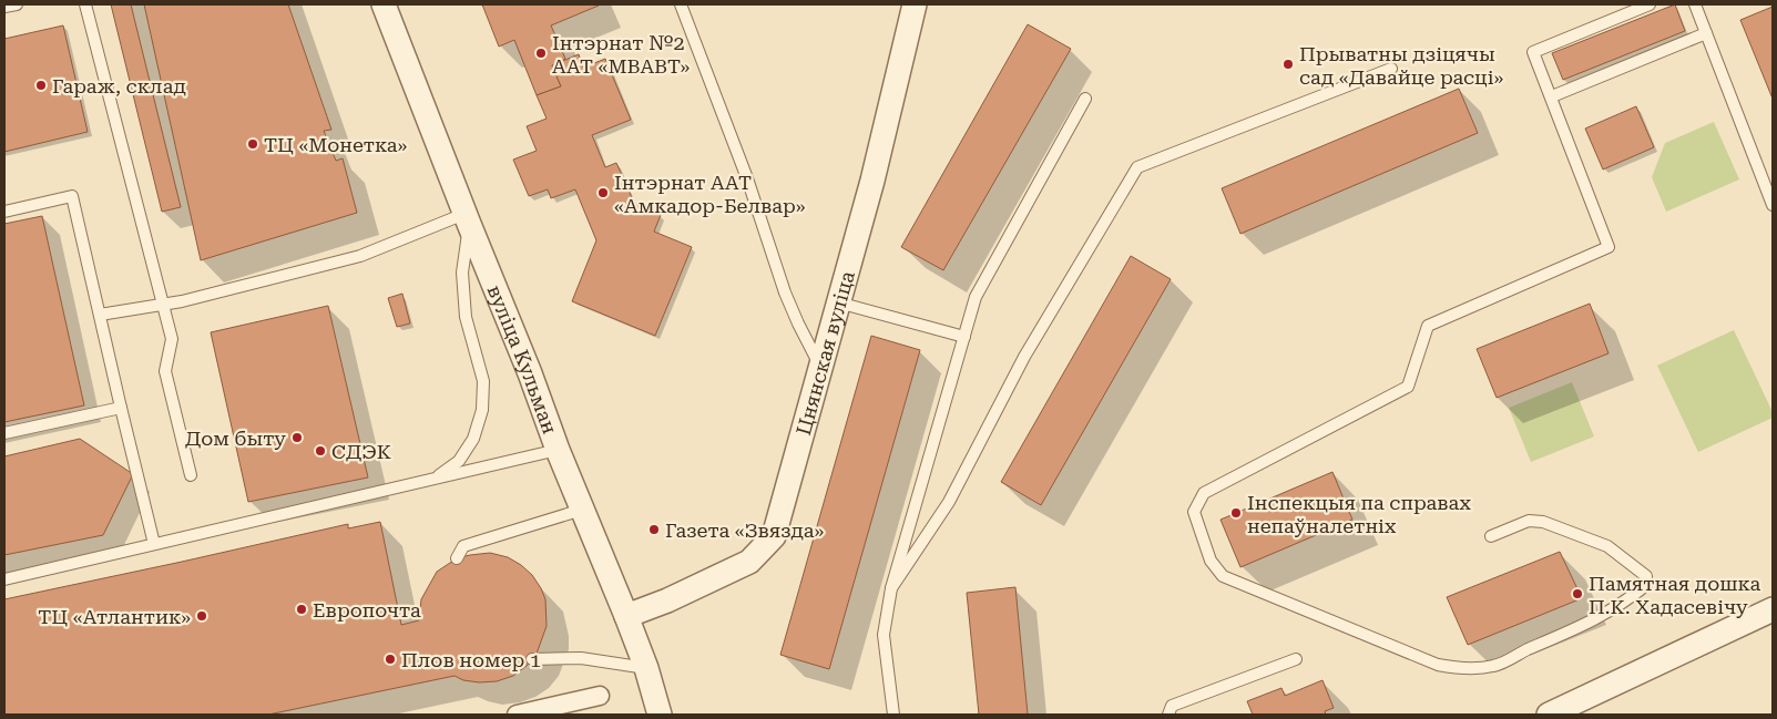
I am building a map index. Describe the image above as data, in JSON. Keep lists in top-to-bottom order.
{
  "streets": {
    "street": ["Цнянская вуліца", "вуліца Кульман"]
  },
  "crossings": [
    ["Цнянская вуліца", "вуліца Кульман"]
  ],
  "places": [
    "Інтэрнат №2 ААТ «МВАВТ»",
    "Прыватны дзіцячы сад «Давайце расці»",
    "Гараж, склад",
    "ТЦ «Монетка»",
    "Інтэрнат ААТ «Амкадор-Белвар»",
    "Дом быту",
    "СДЭК",
    "Інспекцыя па справах непаўналетніх",
    "Газета «Звязда»",
    "Памятная дошка П.К. Хадасевічу",
    "Европочта",
    "ТЦ «Атлантик»",
    "Плов номер 1"
  ]
}
